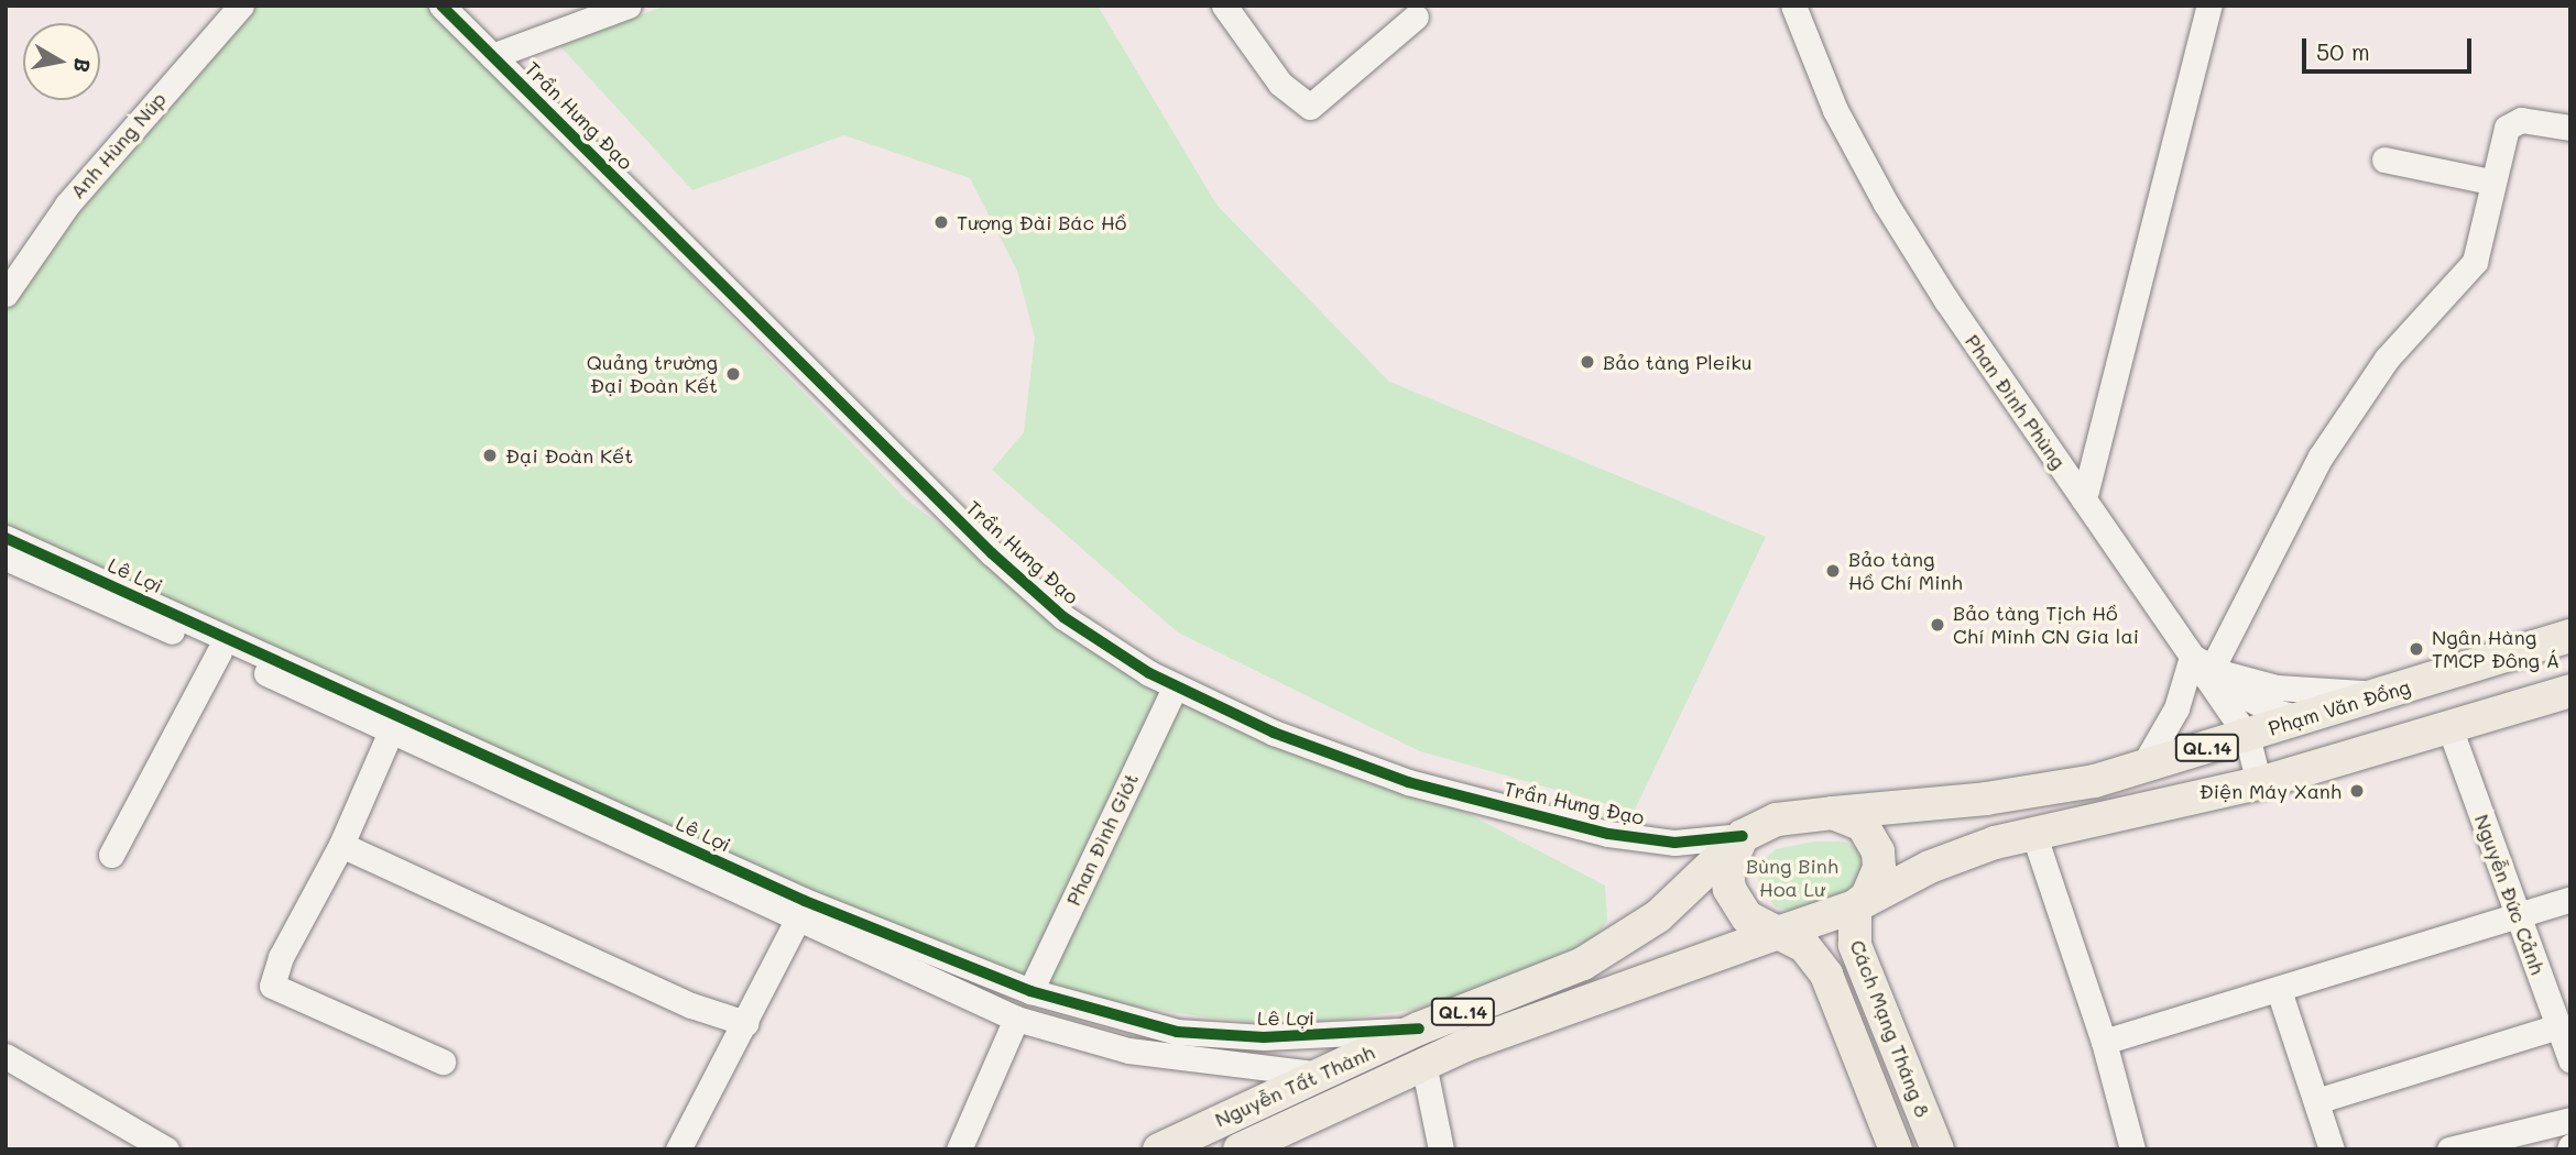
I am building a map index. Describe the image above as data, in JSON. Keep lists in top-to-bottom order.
{
  "streets": {
    "main road": [
      "Phạm Văn Đồng",
      "QL.14",
      "Cách Mạng Tháng 8",
      "Nguyễn Tất Thành"
    ],
    "street": [
      "Trần Hưng Đạo",
      "Anh Hùng Núp",
      "Phan Đình Phùng",
      "Lê Lợi",
      "Phan Đình Giót",
      "Nguyễn Đức Cảnh"
    ]
  },
  "crossings": [
    ["Trần Hưng Đạo", "Phạm Văn Đồng"],
    ["Trần Hưng Đạo", "QL.14"],
    ["Trần Hưng Đạo", "Phan Đình Giót"],
    ["Trần Hưng Đạo", "Cách Mạng Tháng 8"],
    ["Trần Hưng Đạo", "Nguyễn Tất Thành"],
    ["Phan Đình Phùng", "Phạm Văn Đồng"],
    ["Phan Đình Phùng", "QL.14"],
    ["Lê Lợi", "Phan Đình Giót"],
    ["Lê Lợi", "Nguyễn Tất Thành"],
    ["Phạm Văn Đồng", "QL.14"],
    ["Phạm Văn Đồng", "Cách Mạng Tháng 8"],
    ["Phạm Văn Đồng", "Nguyễn Tất Thành"],
    ["QL.14", "Nguyễn Đức Cảnh"],
    ["QL.14", "Cách Mạng Tháng 8"],
    ["QL.14", "Nguyễn Tất Thành"],
    ["Cách Mạng Tháng 8", "Nguyễn Tất Thành"]
  ],
  "parks": ["Bùng Binh Hoa Lư"],
  "places": [
    "Tượng Đài Bác Hồ",
    "Bảo tàng Pleiku",
    "Quảng trường Đại Đoàn Kết",
    "Đại Đoàn Kết",
    "Bảo tàng Hồ Chí Minh",
    "Bảo tàng Tịch Hồ Chí Minh CN Gia lai",
    "Ngân Hàng TMCP Đông Á",
    "Điện Máy Xanh"
  ],
  "scale_bar": "50 m",
  "north": "right"
}
